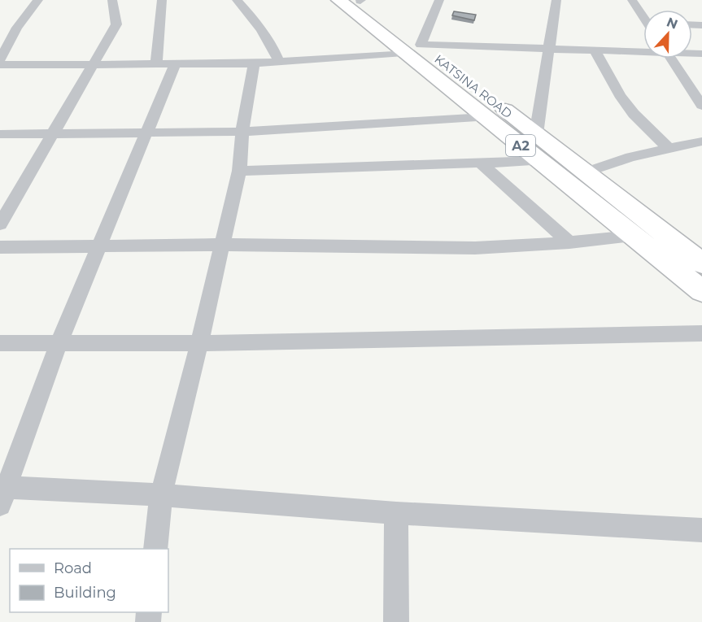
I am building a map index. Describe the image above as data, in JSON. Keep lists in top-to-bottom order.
{
  "streets": {
    "highway": ["KATSINA ROAD", "A2"]
  },
  "crossings": [
    ["KATSINA ROAD", "A2"]
  ],
  "legend": ["Road", "Building"],
  "north": "top"
}
